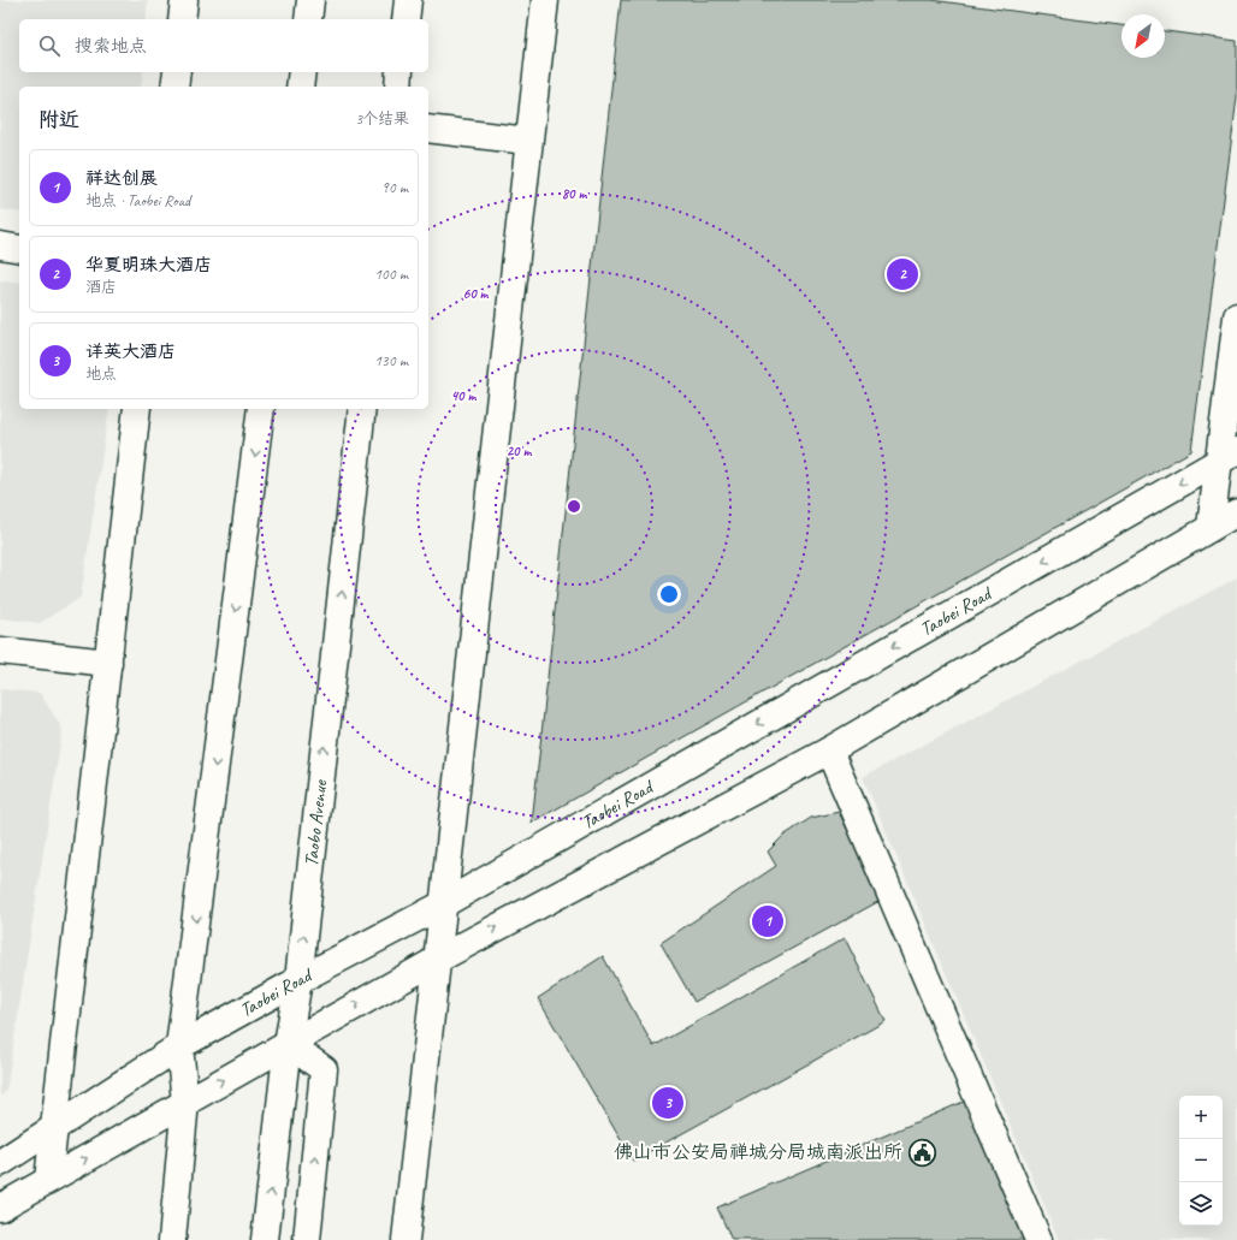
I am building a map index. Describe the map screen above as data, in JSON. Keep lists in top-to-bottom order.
{
  "streets": {
    "street": ["Taobei Road", "Taobo Avenue"]
  },
  "crossings": [
    ["Taobei Road", "Taobo Avenue"]
  ],
  "places": {
    "public building": ["佛山市公安局禅城分局城南派出所"]
  },
  "north": "bottom left",
  "page": {
    "search": "搜索地点",
    "heading": ["附近", "3个结果"],
    "list": [
      {
        "mark": "1",
        "name": "祥达创展",
        "note": "地点 · Taobei Road",
        "value": "90 m"
      },
      {
        "mark": "2",
        "name": "华夏明珠大酒店",
        "note": "酒店",
        "value": "100 m"
      },
      {
        "mark": "3",
        "name": "详英大酒店",
        "note": "地点",
        "value": "130 m"
      }
    ],
    "pins": ["2", "1", "3"],
    "map_buttons": ["+", "−"]
  },
  "rings": [
    "80 m",
    "60 m",
    "40 m",
    "20 m"
  ]
}
